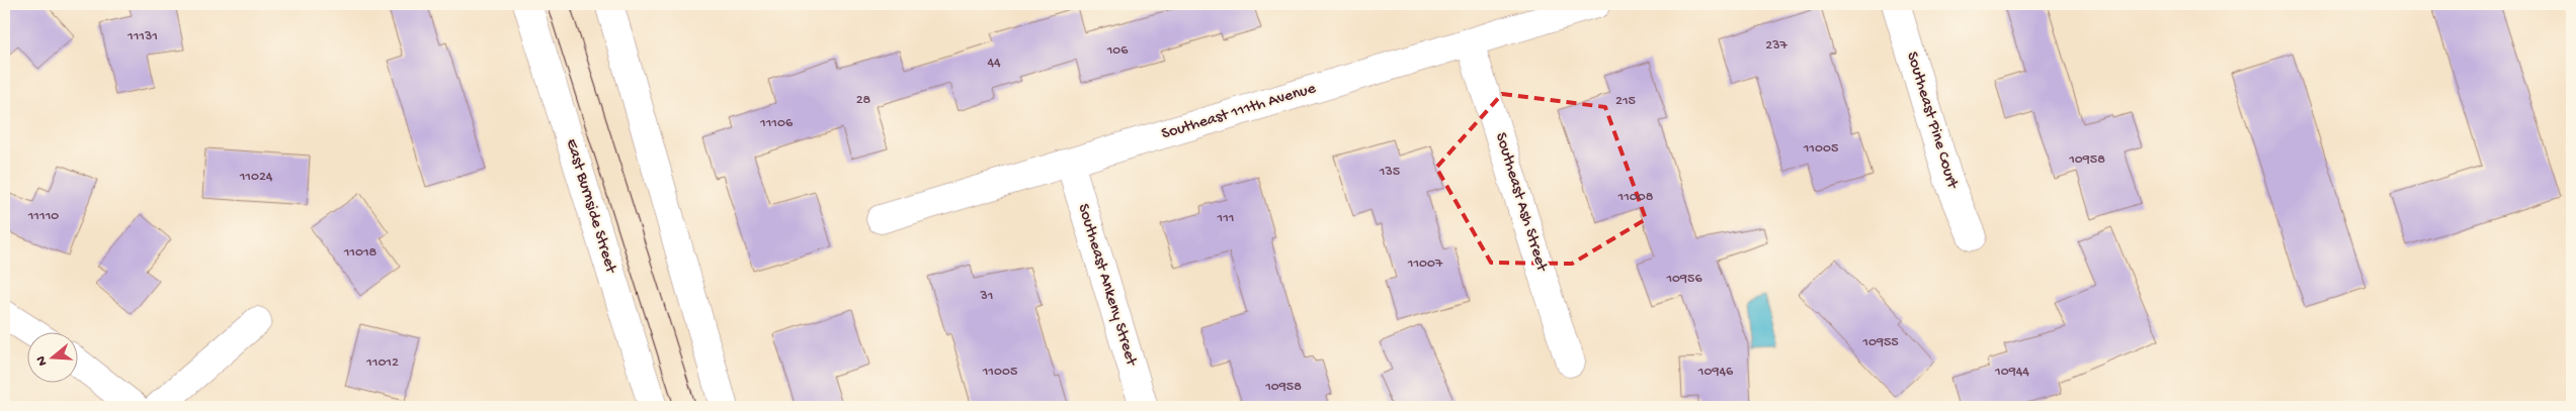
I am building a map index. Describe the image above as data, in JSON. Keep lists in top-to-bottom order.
{
  "streets": {
    "street": [
      "Southeast 111th Avenue",
      "Southeast Pine Court",
      "Southeast Ash Street",
      "East Burnside Street",
      "Southeast Ankeny Street"
    ]
  },
  "crossings": [
    ["Southeast 111th Avenue", "Southeast Ash Street"],
    ["Southeast 111th Avenue", "Southeast Ankeny Street"]
  ],
  "house_numbers": [
    "11131",
    "237",
    "106",
    "44",
    "28",
    "215",
    "11106",
    "11005",
    "10958",
    "135",
    "11024",
    "11008",
    "11110",
    "111",
    "11018",
    "11007",
    "10956",
    "31",
    "10955",
    "11012",
    "11005",
    "10946",
    "10944",
    "10958"
  ],
  "north": "left"
}
